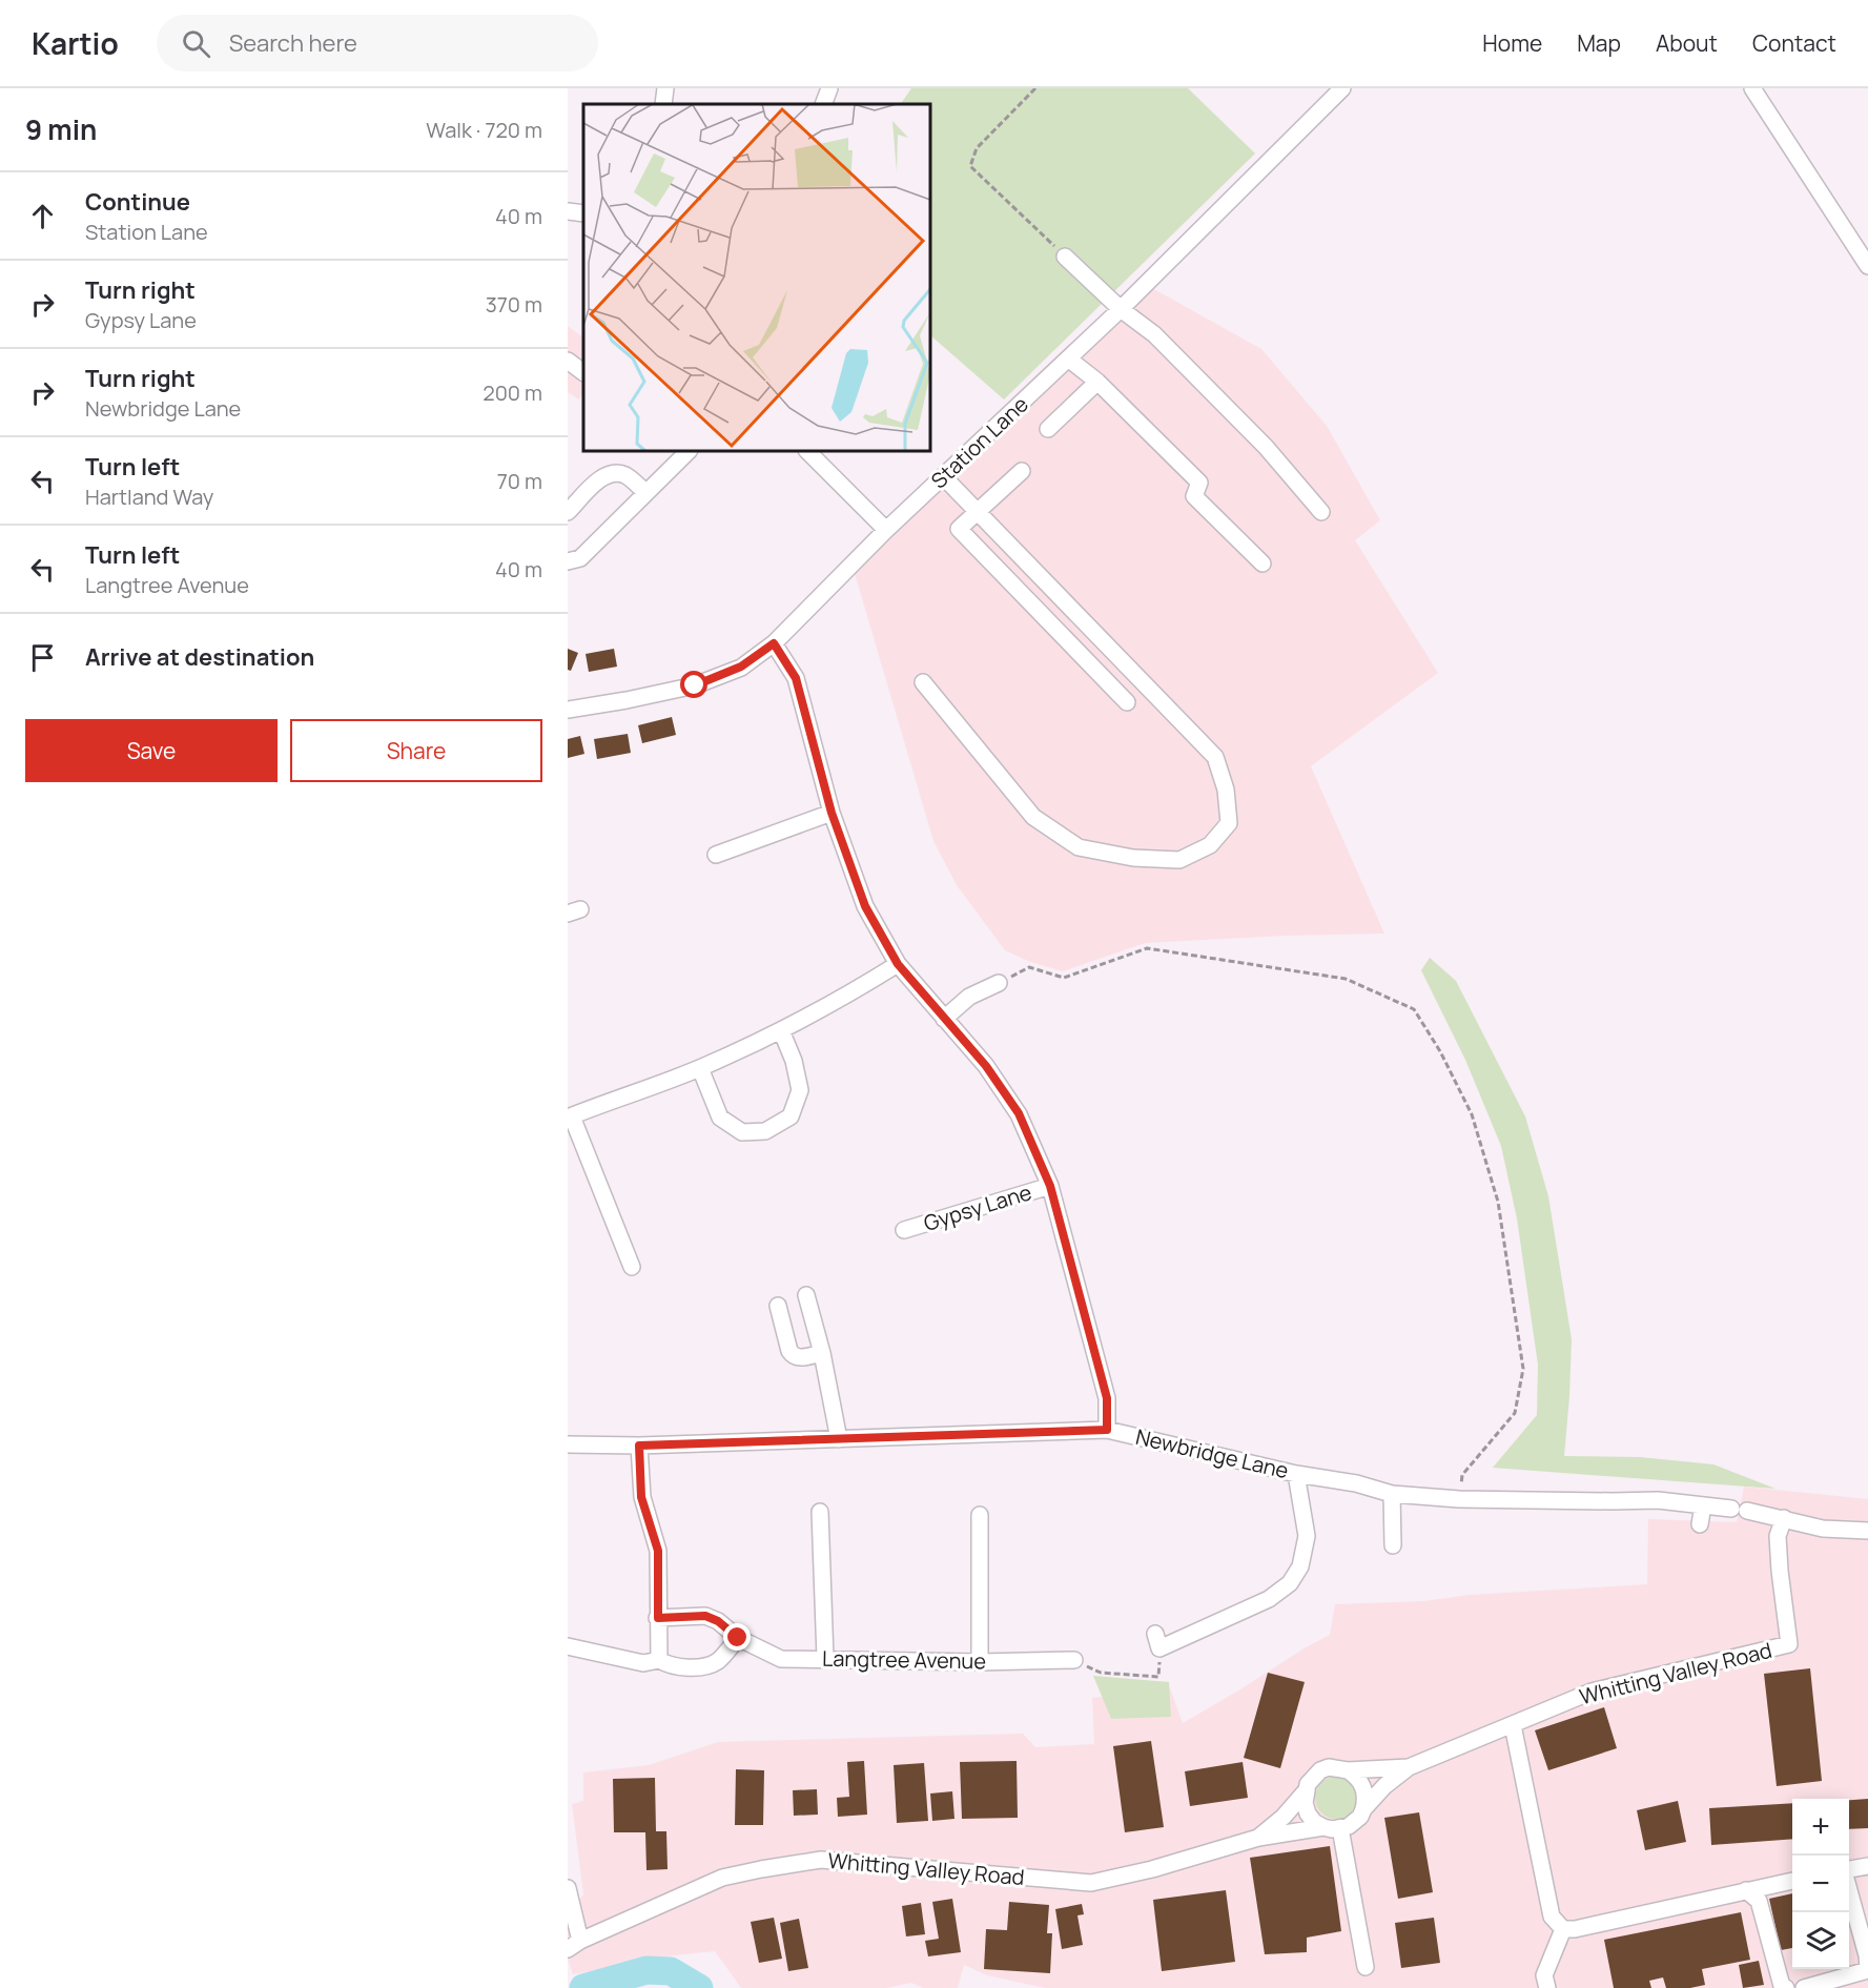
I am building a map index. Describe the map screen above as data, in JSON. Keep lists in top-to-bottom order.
{
  "streets": {
    "street": [
      "Station Lane",
      "Gypsy Lane",
      "Newbridge Lane",
      "Langtree Avenue",
      "Whitting Valley Road"
    ]
  },
  "crossings": [
    ["Station Lane", "Gypsy Lane"],
    ["Gypsy Lane", "Newbridge Lane"],
    ["Newbridge Lane", "Whitting Valley Road"]
  ],
  "page": {
    "header": "Kartio",
    "search": "Search here",
    "nav": [
      "Home",
      "Map",
      "About",
      "Contact"
    ],
    "heading": ["9 min", "Walk · 720 m"],
    "list": [
      ["Continue", "Station Lane", "40 m"],
      ["Turn right", "Gypsy Lane", "370 m"],
      ["Turn right", "Newbridge Lane", "200 m"],
      ["Turn left", "Hartland Way", "70 m"],
      ["Turn left", "Langtree Avenue", "40 m"],
      "Arrive at destination"
    ],
    "buttons": ["Save", "Share"],
    "map_buttons": ["+", "−"]
  }
}
